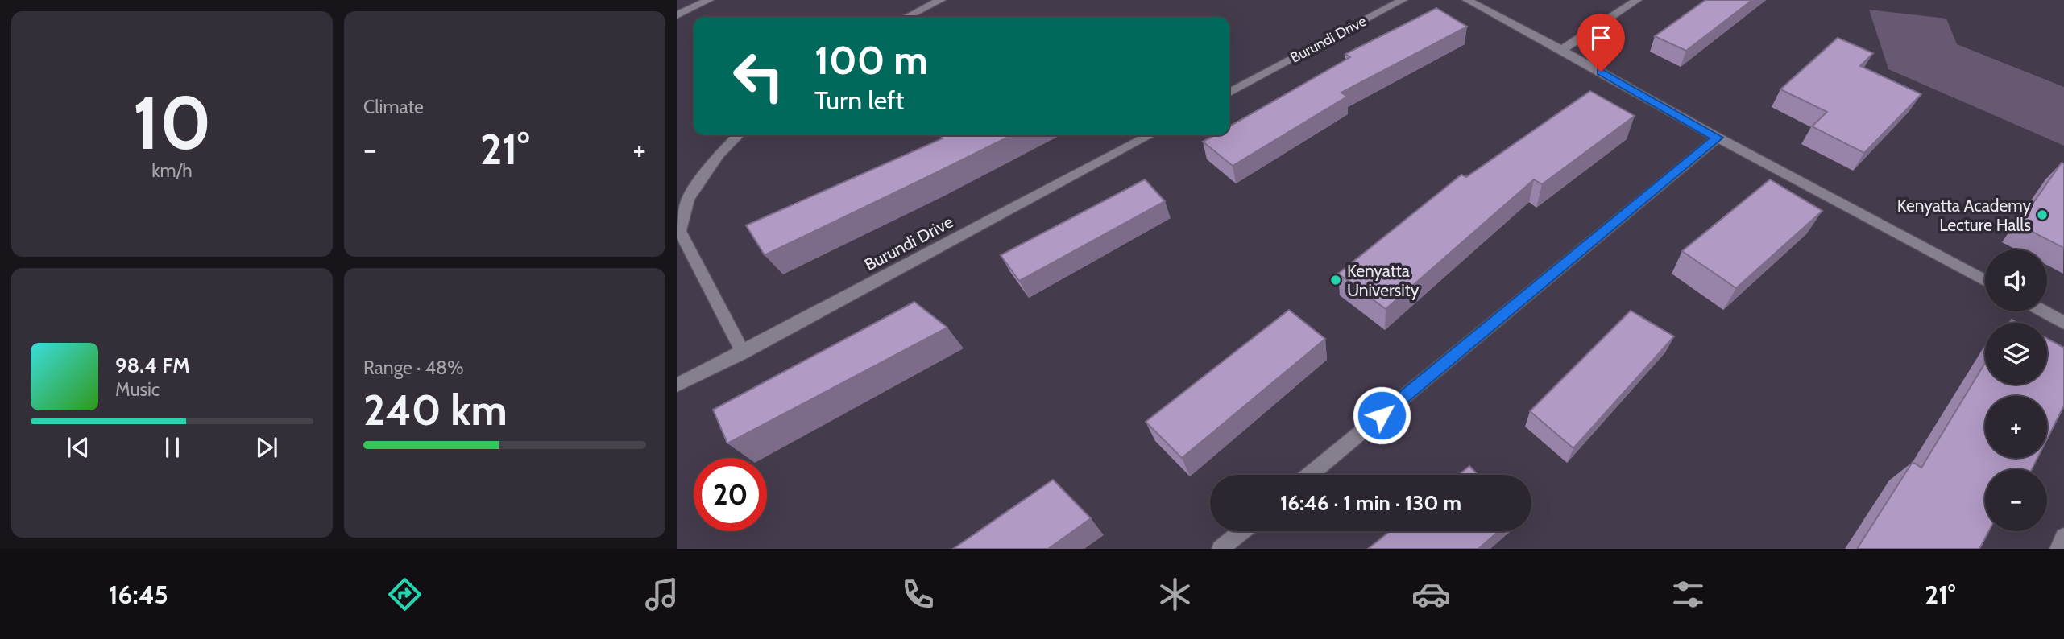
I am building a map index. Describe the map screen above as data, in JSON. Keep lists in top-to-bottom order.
{
  "streets": {
    "lane": ["Burundi Drive"]
  },
  "places": ["Kenyatta Academy Lecture Halls", "Kenyatta University"],
  "page": {
    "tile": [
      ["10", "km/h"],
      "Climate",
      ["Range · 48%", "240 km"]
    ],
    "turn": ["100 m", "Turn left"],
    "heat": ["−", "21°", "+"],
    "map_buttons": ["+", "−"],
    "song": ["98.4 FM", "Music"],
    "limit": "20",
    "trip": "16:46 · 1 min · 130 m",
    "tabs": ["16:45", "21°"]
  }
}
